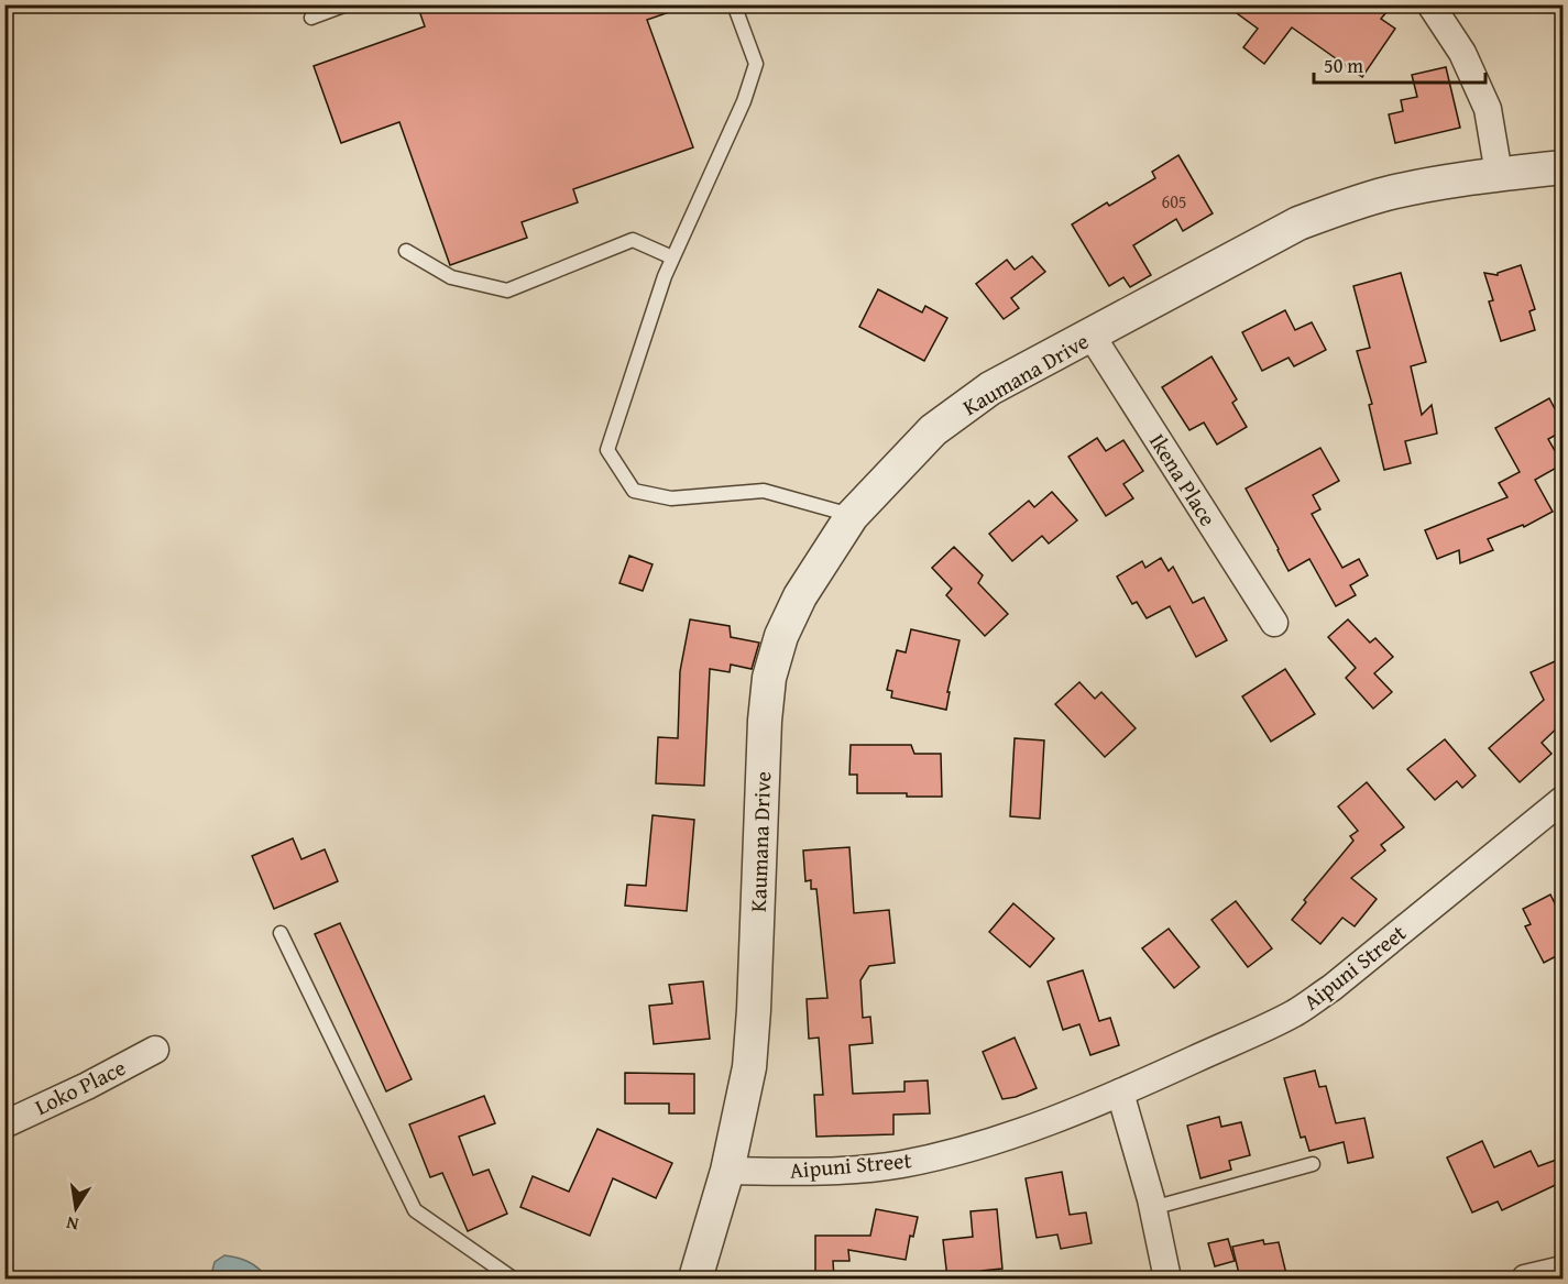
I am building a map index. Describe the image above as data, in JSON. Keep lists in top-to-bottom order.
{
  "streets": {
    "street": [
      "Kaumana Drive",
      "Ikena Place",
      "Aipuni Street",
      "Loko Place"
    ]
  },
  "crossings": [
    ["Kaumana Drive", "Ikena Place"],
    ["Kaumana Drive", "Aipuni Street"]
  ],
  "house_numbers": ["605"],
  "scale_bar": "50 m",
  "north": "bottom"
}
